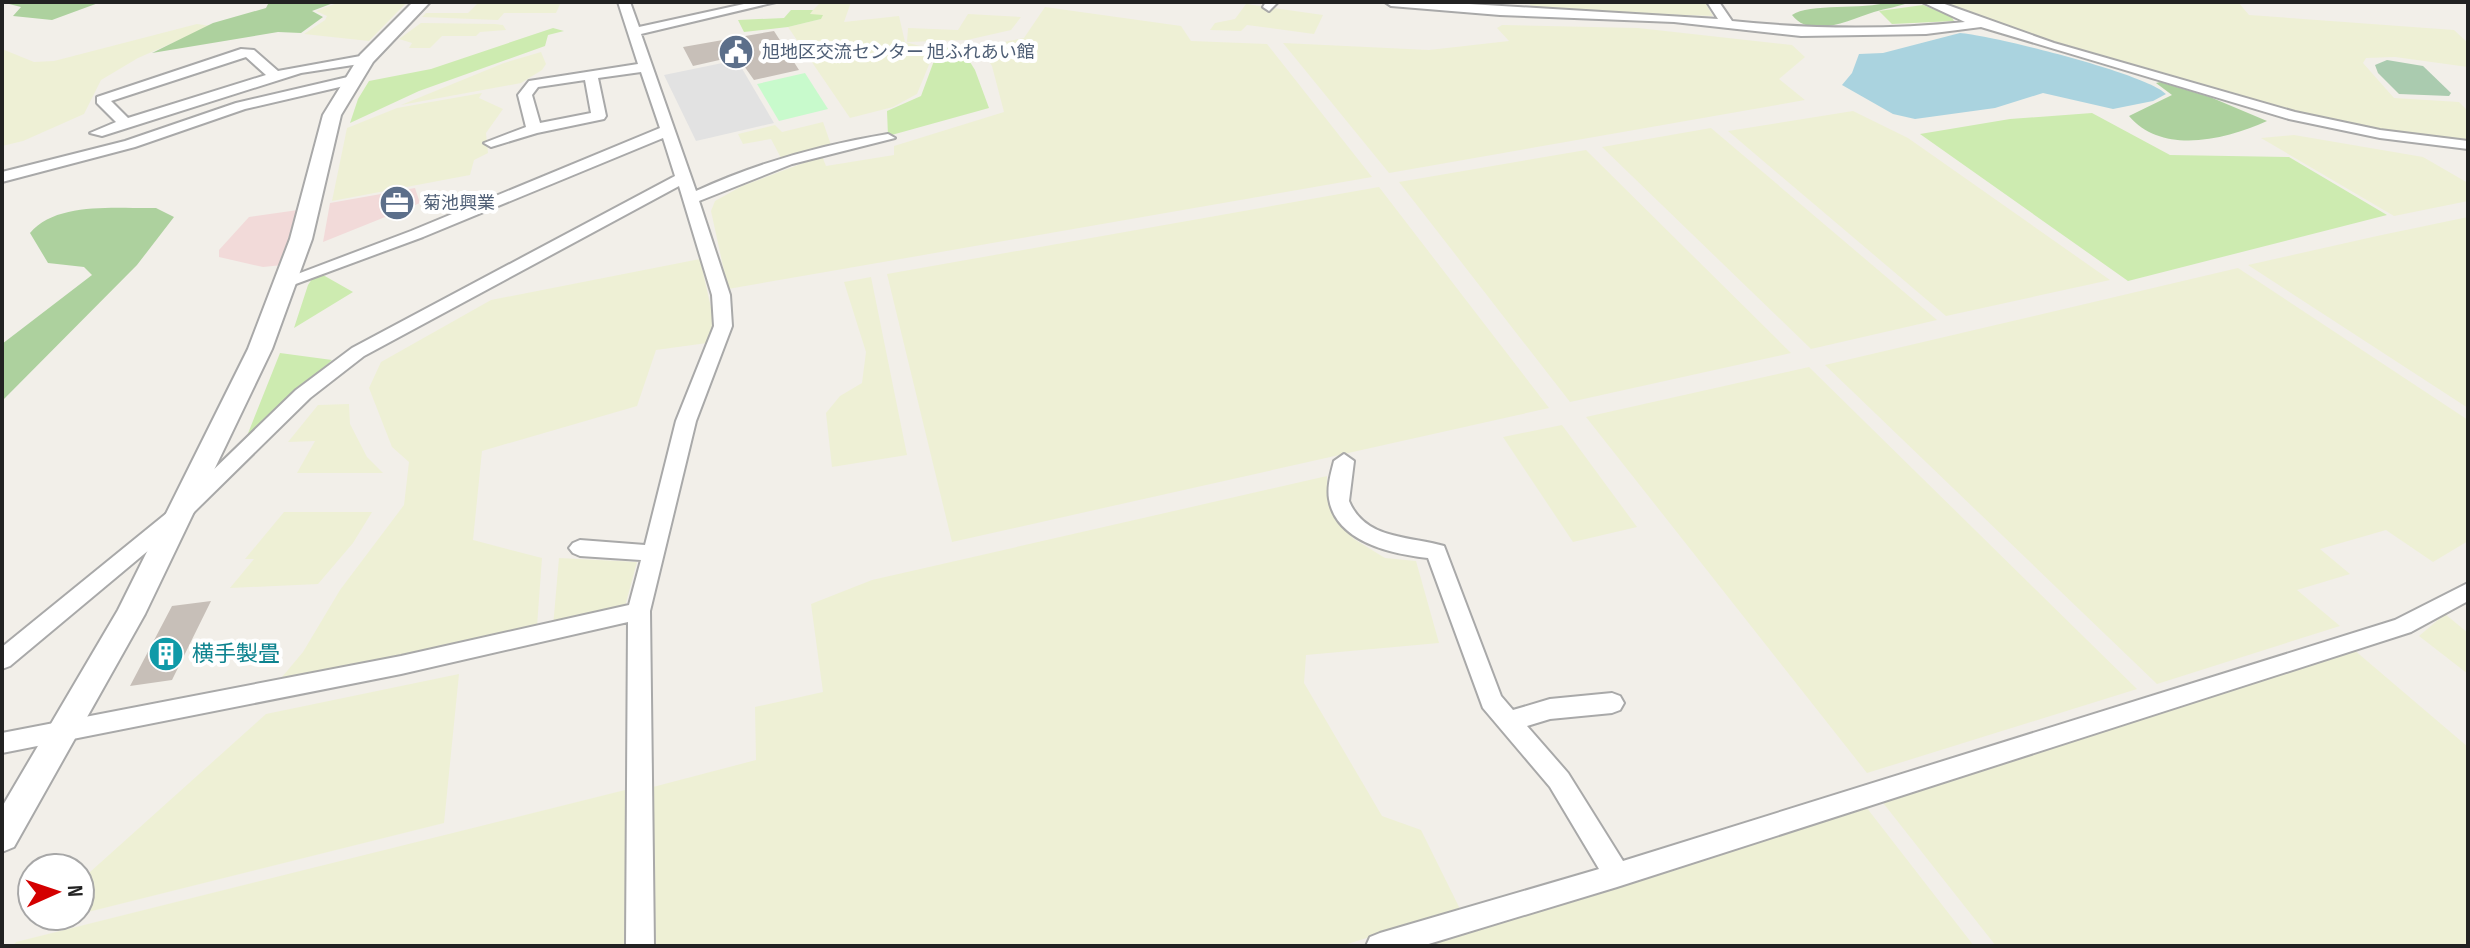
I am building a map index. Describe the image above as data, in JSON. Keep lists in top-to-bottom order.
{
  "places": {
    "public building": ["旭地区交流センター 旭ふれあい館"],
    "office": ["菊池興業"],
    "building": ["横手製畳"]
  },
  "north": "right"
}
